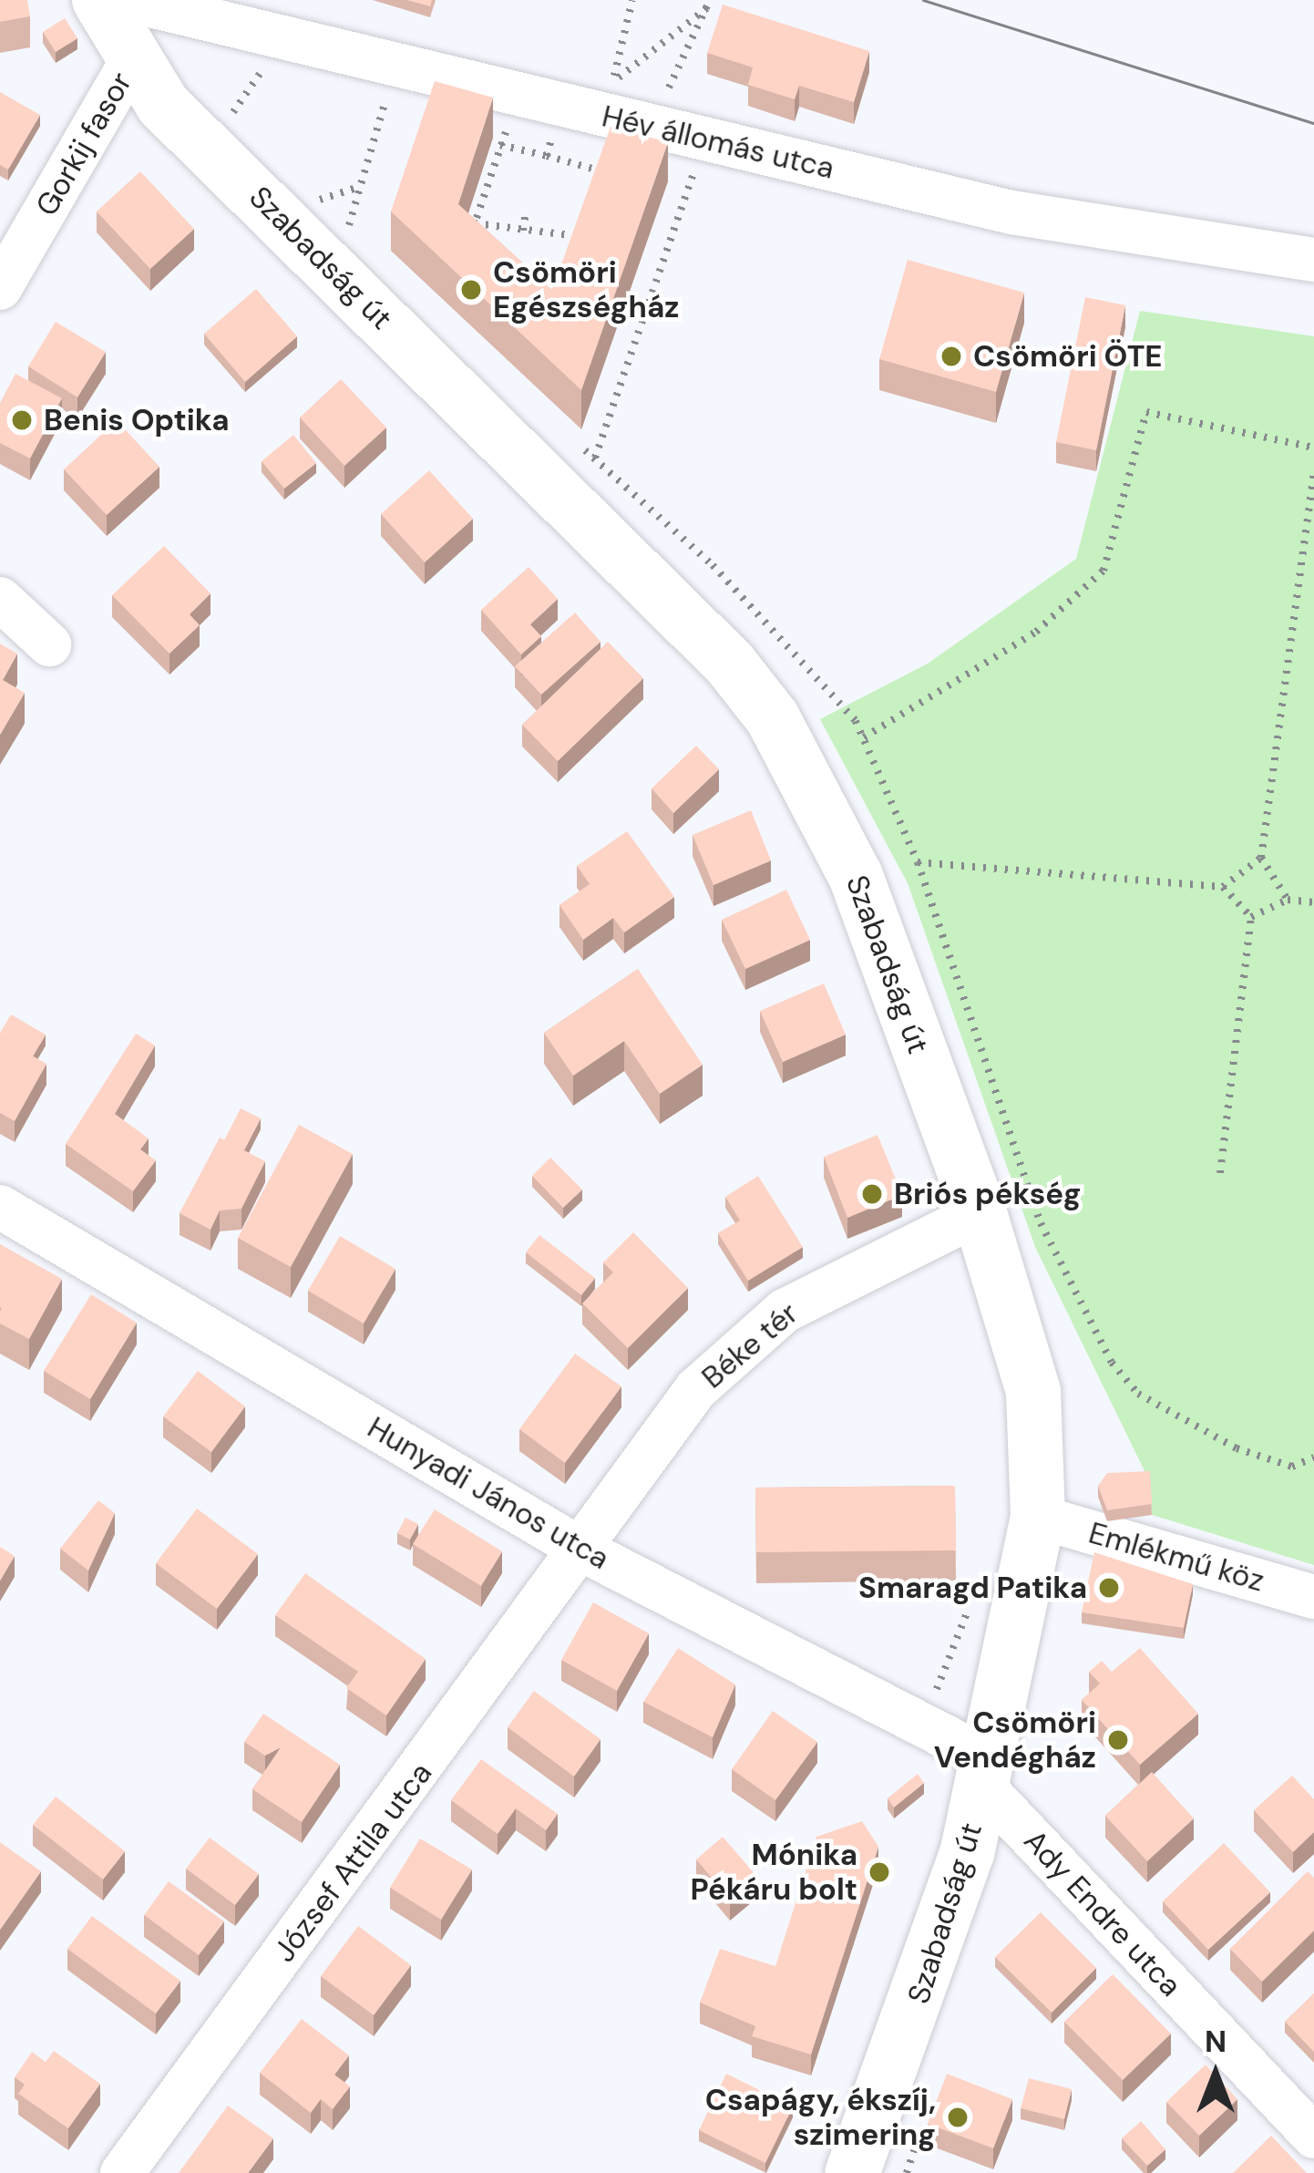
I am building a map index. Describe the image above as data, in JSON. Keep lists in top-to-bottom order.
{
  "streets": {
    "street": [
      "Hév állomás utca",
      "Gorkij fasor",
      "Szabadság út",
      "Béke tér",
      "Hunyadi János utca",
      "Emlékmű köz",
      "József Attila utca",
      "Ady Endre utca"
    ]
  },
  "crossings": [
    ["Gorkij fasor", "Szabadság út"],
    ["Szabadság út", "Béke tér"],
    ["Szabadság út", "Hunyadi János utca"],
    ["Szabadság út", "Emlékmű köz"],
    ["Szabadság út", "Ady Endre utca"],
    ["Béke tér", "Hunyadi János utca"],
    ["Béke tér", "József Attila utca"],
    ["Hunyadi János utca", "József Attila utca"],
    ["Hunyadi János utca", "Ady Endre utca"]
  ],
  "places": [
    "Csömöri Egészségház",
    "Csömöri ÖTE",
    "Benis Optika",
    "Briós pékség",
    "Smaragd Patika",
    "Csömöri Vendégház",
    "Mónika Pékáru bolt",
    "Csapágy, ékszíj, szimering"
  ],
  "north": "top"
}
